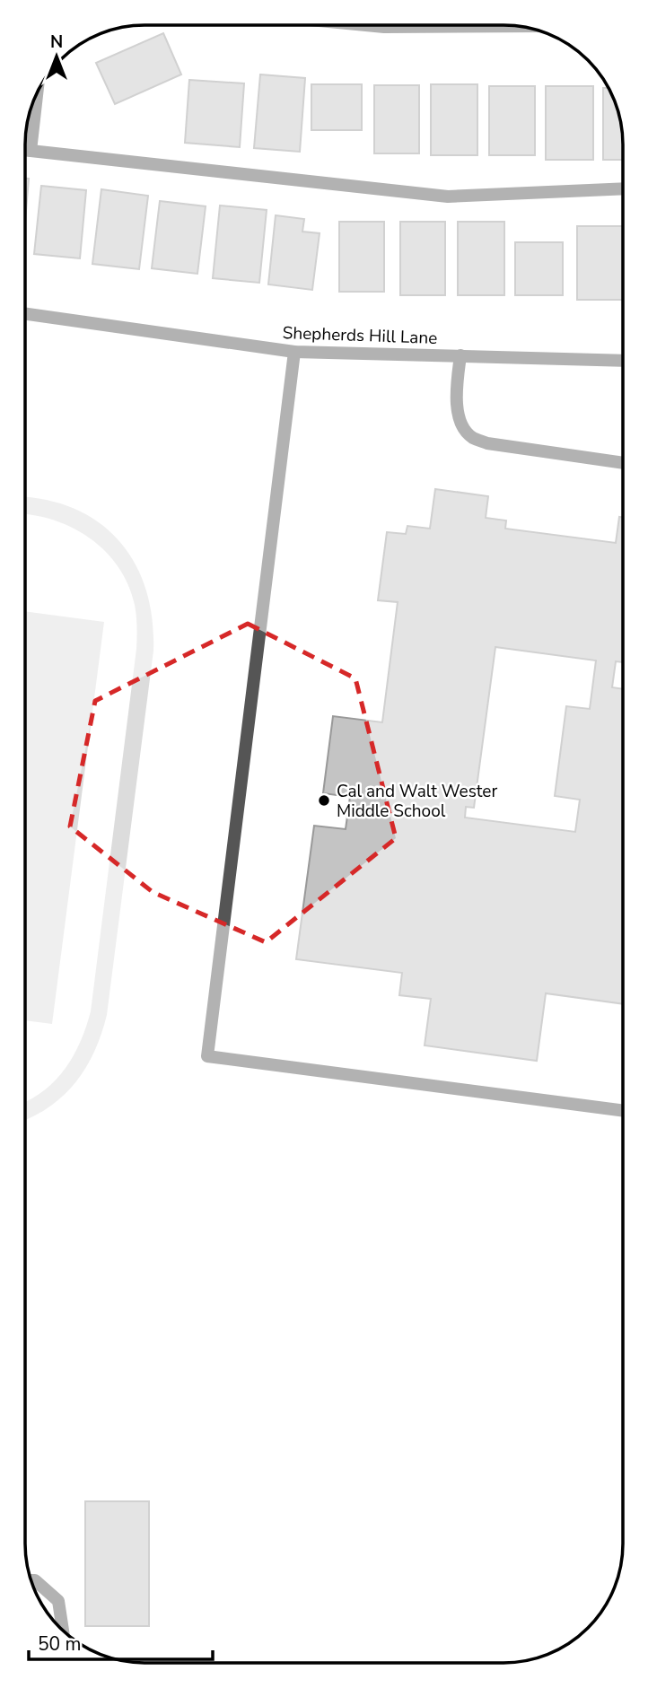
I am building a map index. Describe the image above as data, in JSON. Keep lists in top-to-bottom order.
{
  "streets": {
    "street": ["Shepherds Hill Lane"]
  },
  "places": ["Cal and Walt Wester Middle School"],
  "scale_bar": "50 m",
  "north": "top"
}
